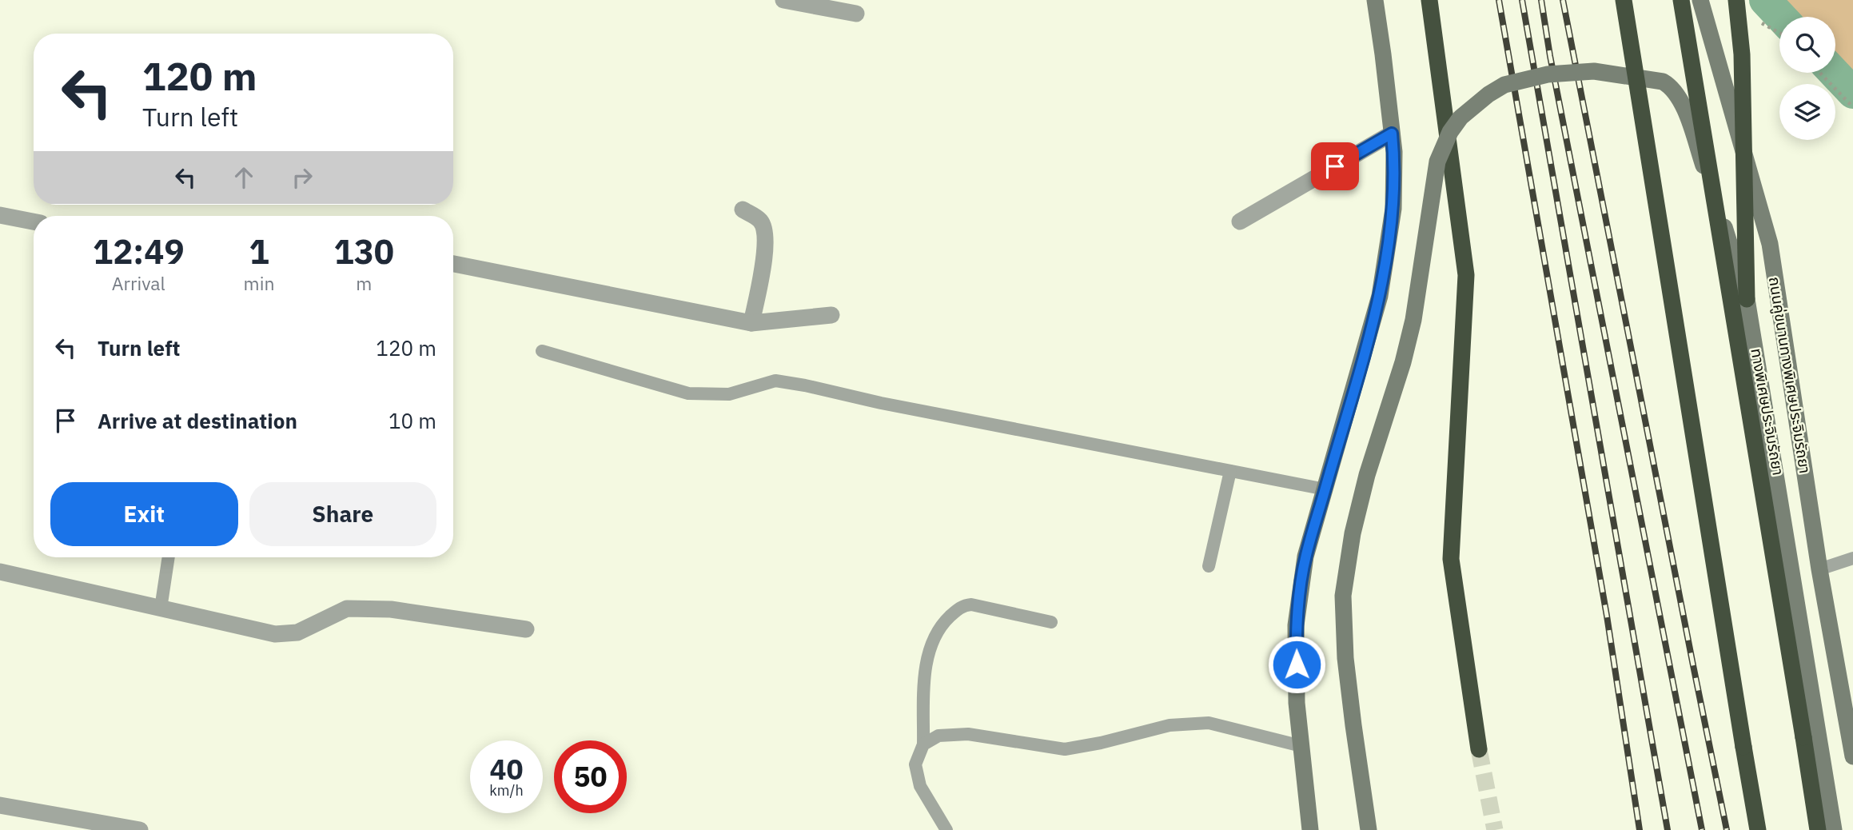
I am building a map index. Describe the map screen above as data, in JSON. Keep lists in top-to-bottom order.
{
  "streets": {
    "highway": ["ทางพิเศษประจิมรัถยา"],
    "main road": ["ถนนคู่ขนานทางพิเศษประจิมรัถยา"]
  },
  "page": {
    "turn": ["120 m", "Turn left"],
    "eta": [
      "12:49",
      "Arrival",
      "1",
      "min",
      "130",
      "m"
    ],
    "list": [
      {
        "name": "Turn left",
        "value": "120 m"
      },
      {
        "name": "Arrive at destination",
        "value": "10 m"
      }
    ],
    "buttons": ["Exit", "Share"],
    "speed": "40 km/h",
    "limit": "50"
  }
}
